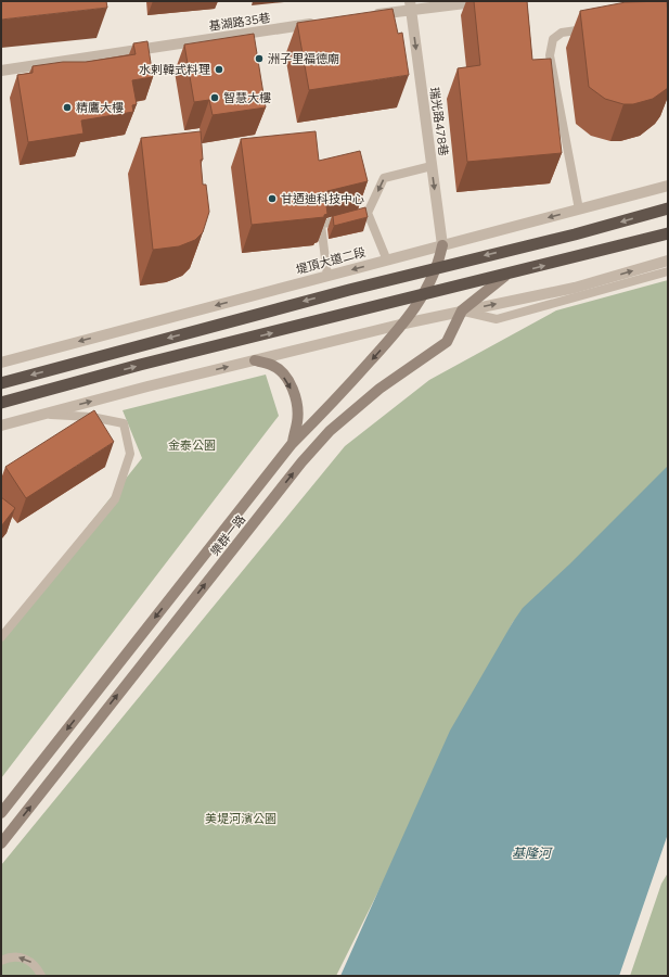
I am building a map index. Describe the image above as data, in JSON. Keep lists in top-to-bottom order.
{
  "streets": {
    "main road": ["樂群一路"],
    "street": ["基湖路35巷", "瑞光路478巷", "堤頂大道二段"]
  },
  "crossings": [
    ["瑞光路478巷", "堤頂大道二段"],
    ["瑞光路478巷", "樂群一路"],
    ["堤頂大道二段", "樂群一路"]
  ],
  "one_way": ["瑞光路478巷"],
  "water": ["基隆河"],
  "parks": ["金泰公園", "美堤河濱公園"],
  "places": [
    "洲子里福德廟",
    "水剌韓式料理",
    "智慧大樓",
    "精鷹大樓",
    "甘迺迪科技中心"
  ]
}
